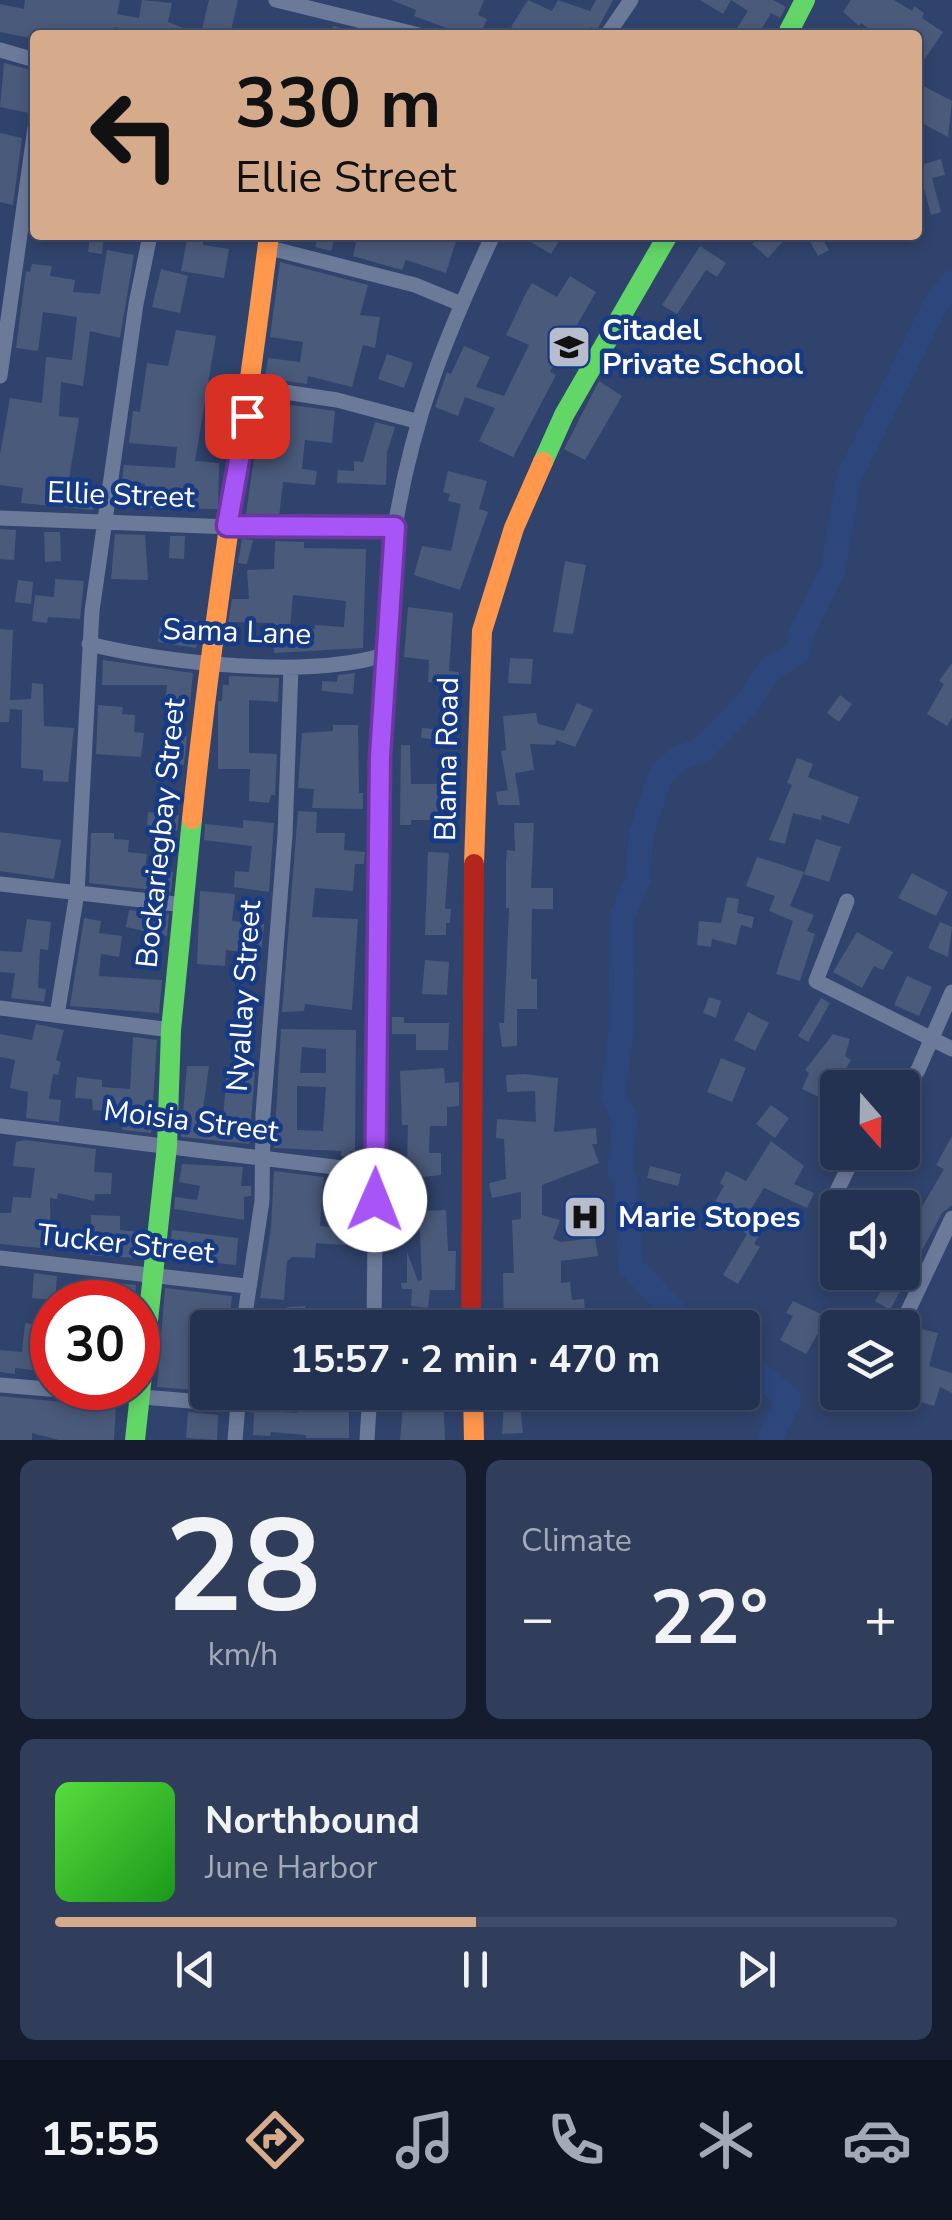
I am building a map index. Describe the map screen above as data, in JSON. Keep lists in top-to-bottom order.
{
  "streets": {
    "street": [
      "Ellie Street",
      "Sama Lane",
      "Blama Road",
      "Bockariegbay Street",
      "Nyallay Street",
      "Moisia Street",
      "Tucker Street"
    ]
  },
  "crossings": [
    ["Ellie Street", "Bockariegbay Street"],
    ["Sama Lane", "Bockariegbay Street"],
    ["Sama Lane", "Nyallay Street"],
    ["Bockariegbay Street", "Moisia Street"],
    ["Bockariegbay Street", "Tucker Street"],
    ["Nyallay Street", "Moisia Street"],
    ["Nyallay Street", "Tucker Street"]
  ],
  "places": {
    "school or university": ["Citadel Private School"],
    "hospital": ["Marie Stopes"]
  },
  "north": "bottom",
  "page": {
    "turn": ["330 m", "Ellie Street"],
    "limit": "30",
    "trip": "15:57 · 2 min · 470 m",
    "tile": [
      ["28", "km/h"],
      "Climate"
    ],
    "heat": ["−", "22°", "+"],
    "song": ["Northbound", "June Harbor"],
    "tabs": "15:55"
  }
}
